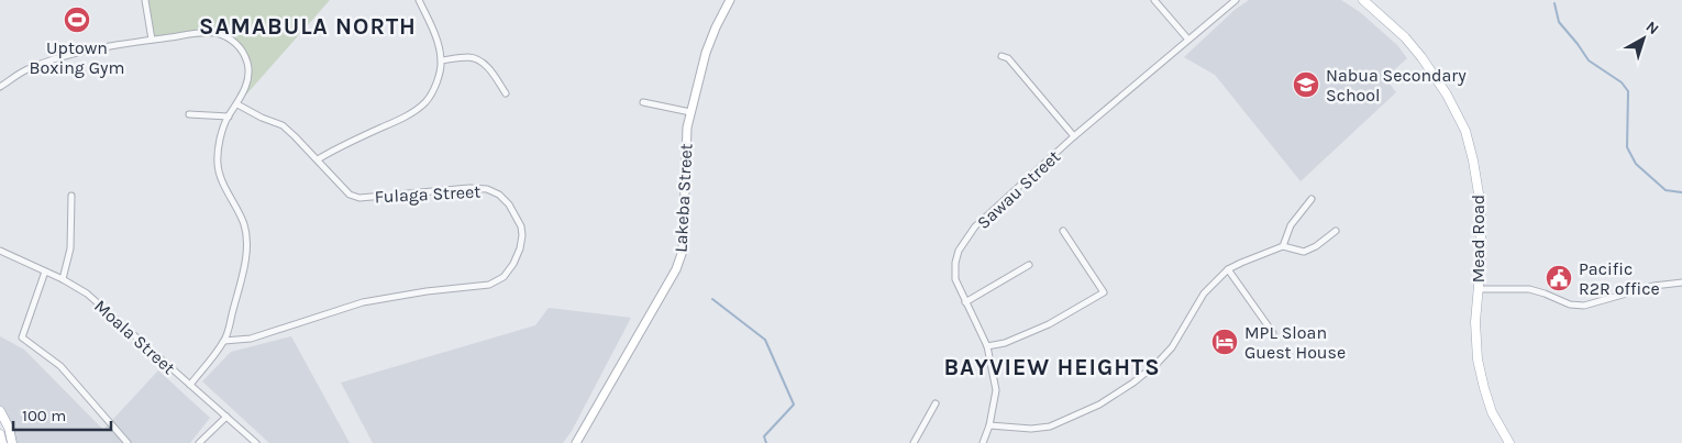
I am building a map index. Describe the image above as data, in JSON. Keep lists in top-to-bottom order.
{
  "streets": {
    "main road": ["Lakeba Street", "Mead Road"],
    "street": ["Sawau Street", "Fulaga Street", "Moala Street"]
  },
  "districts": ["SAMABULA NORTH", "BAYVIEW HEIGHTS"],
  "places": {
    "sports": ["Uptown Boxing Gym"],
    "school or university": ["Nabua Secondary School"],
    "public building": ["Pacific R2R office"],
    "hotel": ["MPL Sloan Guest House"]
  },
  "scale_bar": "100 m",
  "north": "top right"
}
